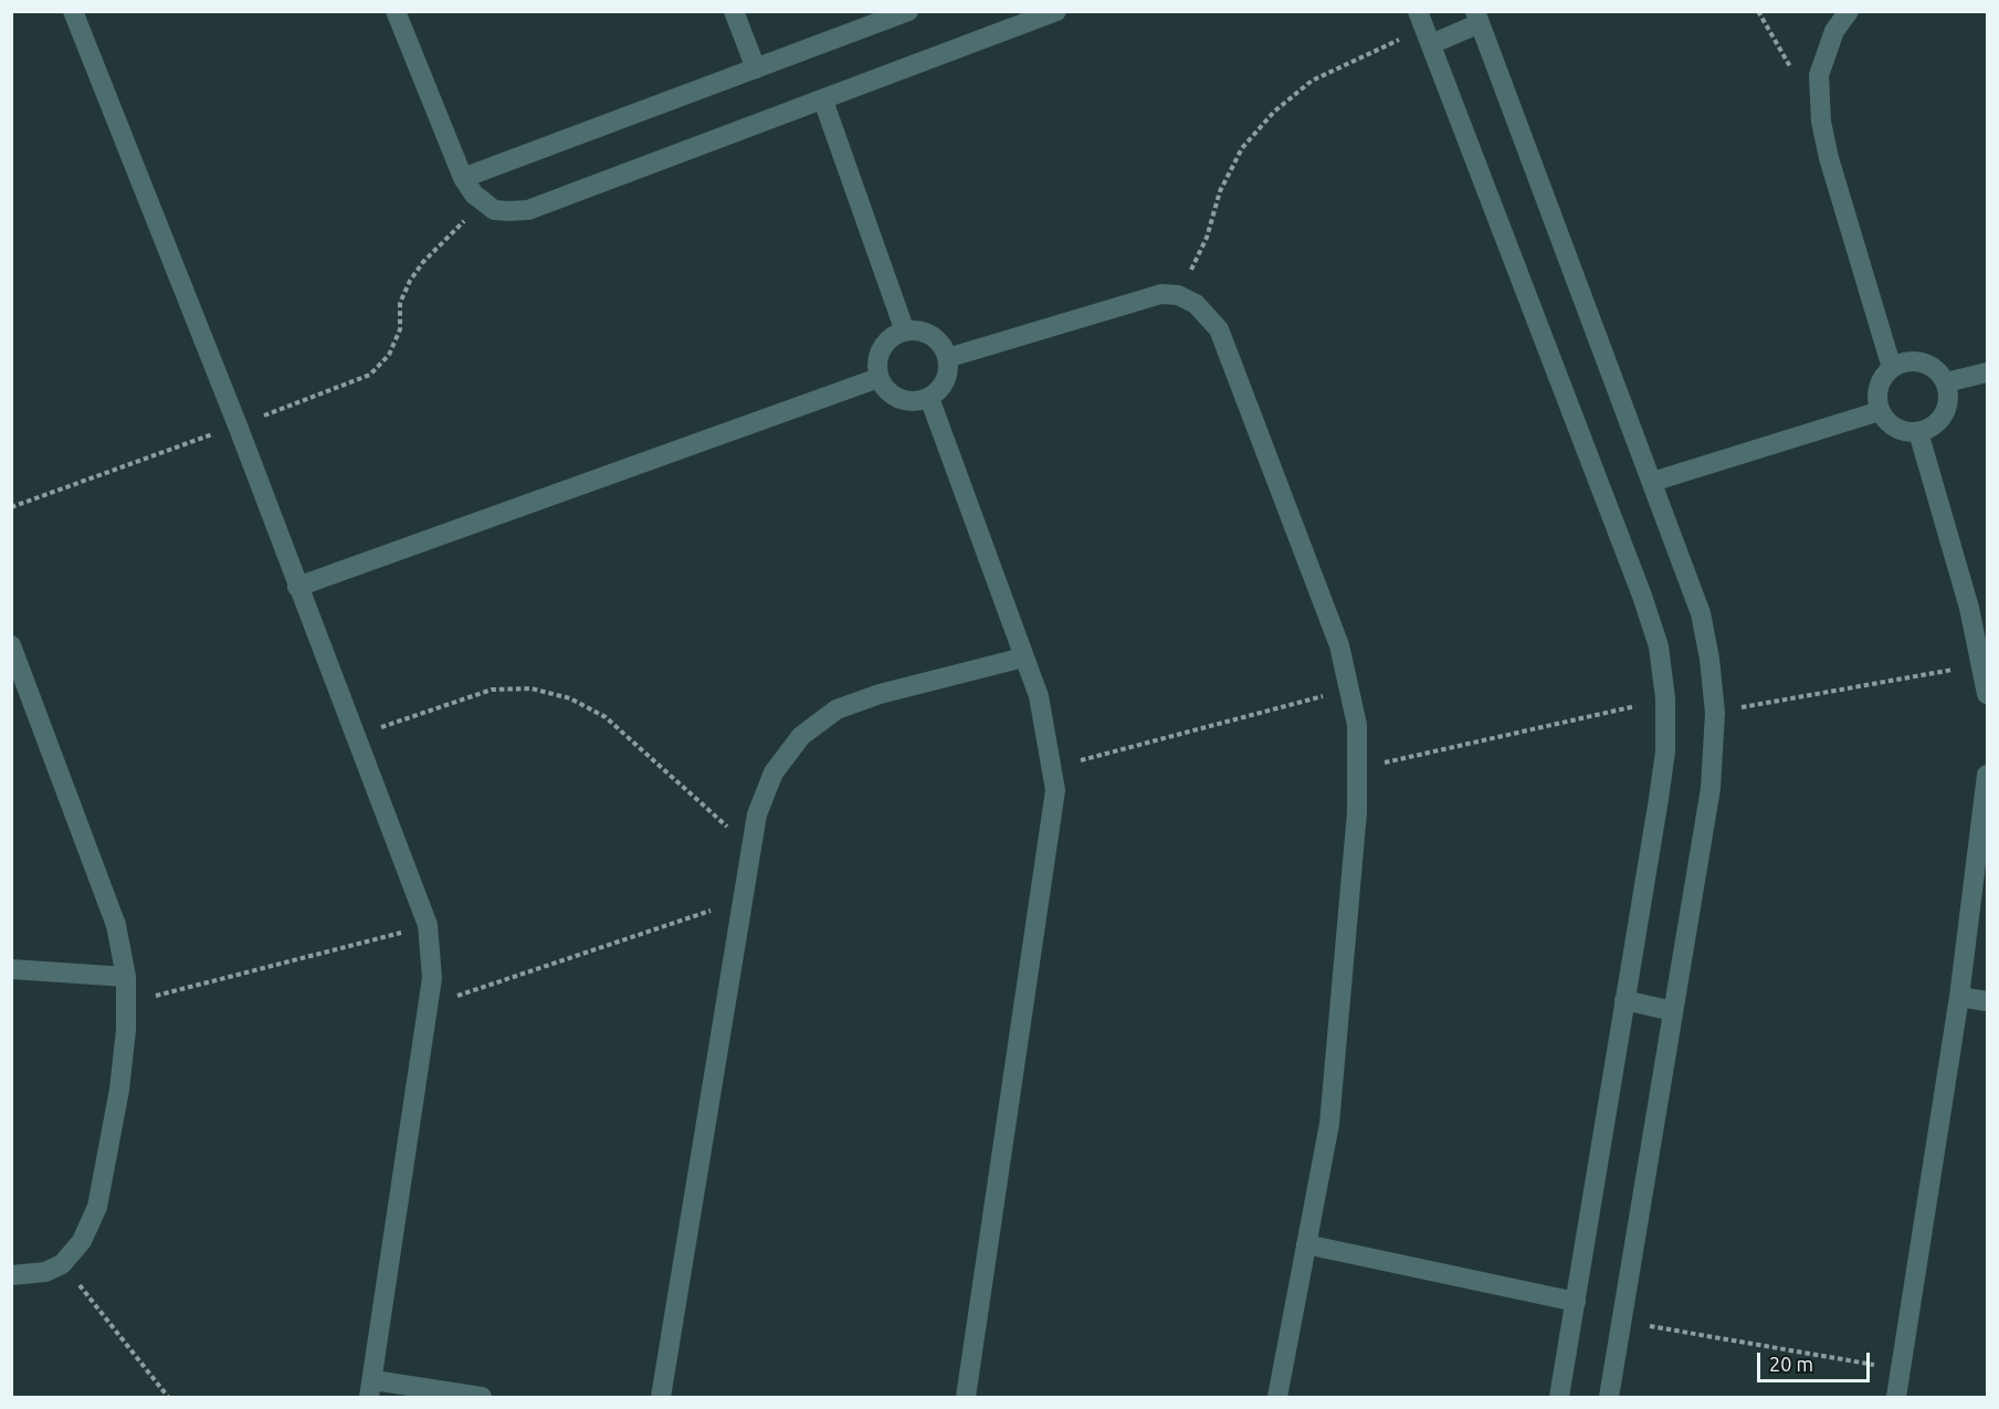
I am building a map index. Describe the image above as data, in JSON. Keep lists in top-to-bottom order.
{
  "scale_bar": "20 m"
}
